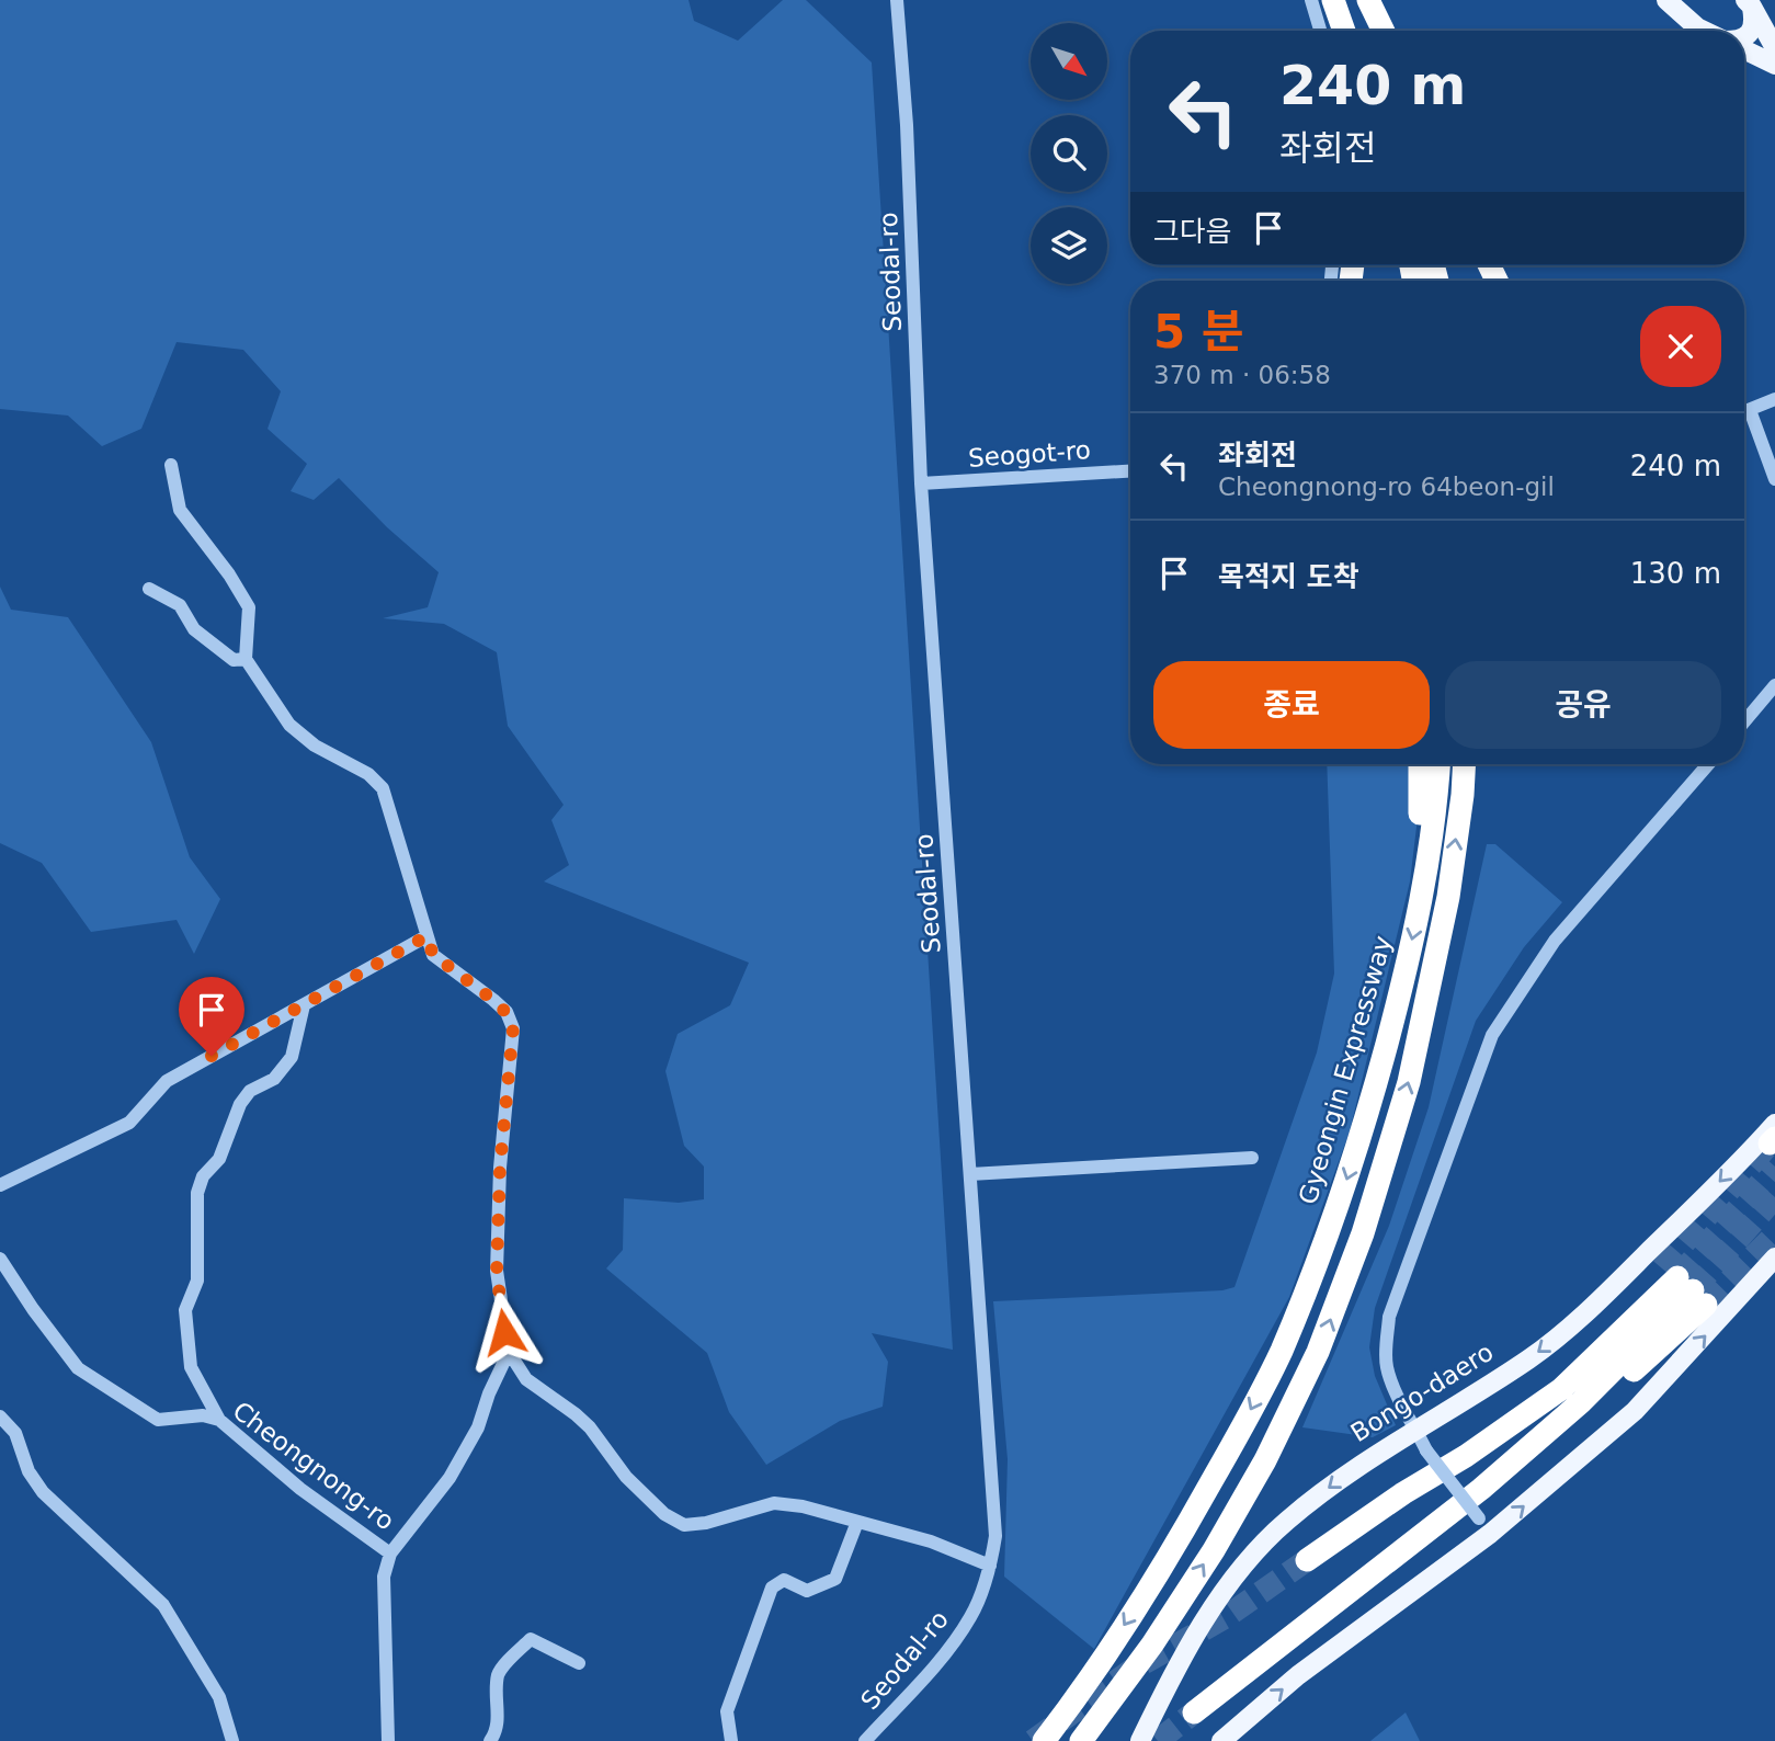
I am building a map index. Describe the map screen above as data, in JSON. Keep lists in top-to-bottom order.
{
  "streets": {
    "highway": ["Gyeongin Expressway"],
    "main road": ["Bongo-daero"],
    "street": ["Seodal-ro", "Seogot-ro", "Cheongnong-ro"]
  },
  "crossings": [
    ["Seodal-ro", "Seogot-ro"]
  ],
  "north": "bottom right",
  "page": {
    "turn": ["240 m", "좌회전"],
    "then": "그다음",
    "heading": ["5 분", "370 m · 06:58"],
    "list": [
      {
        "name": "좌회전",
        "note": "Cheongnong-ro 64beon-gil",
        "value": "240 m"
      },
      {
        "name": "목적지 도착",
        "value": "130 m"
      }
    ],
    "buttons": ["종료", "공유"]
  }
}
